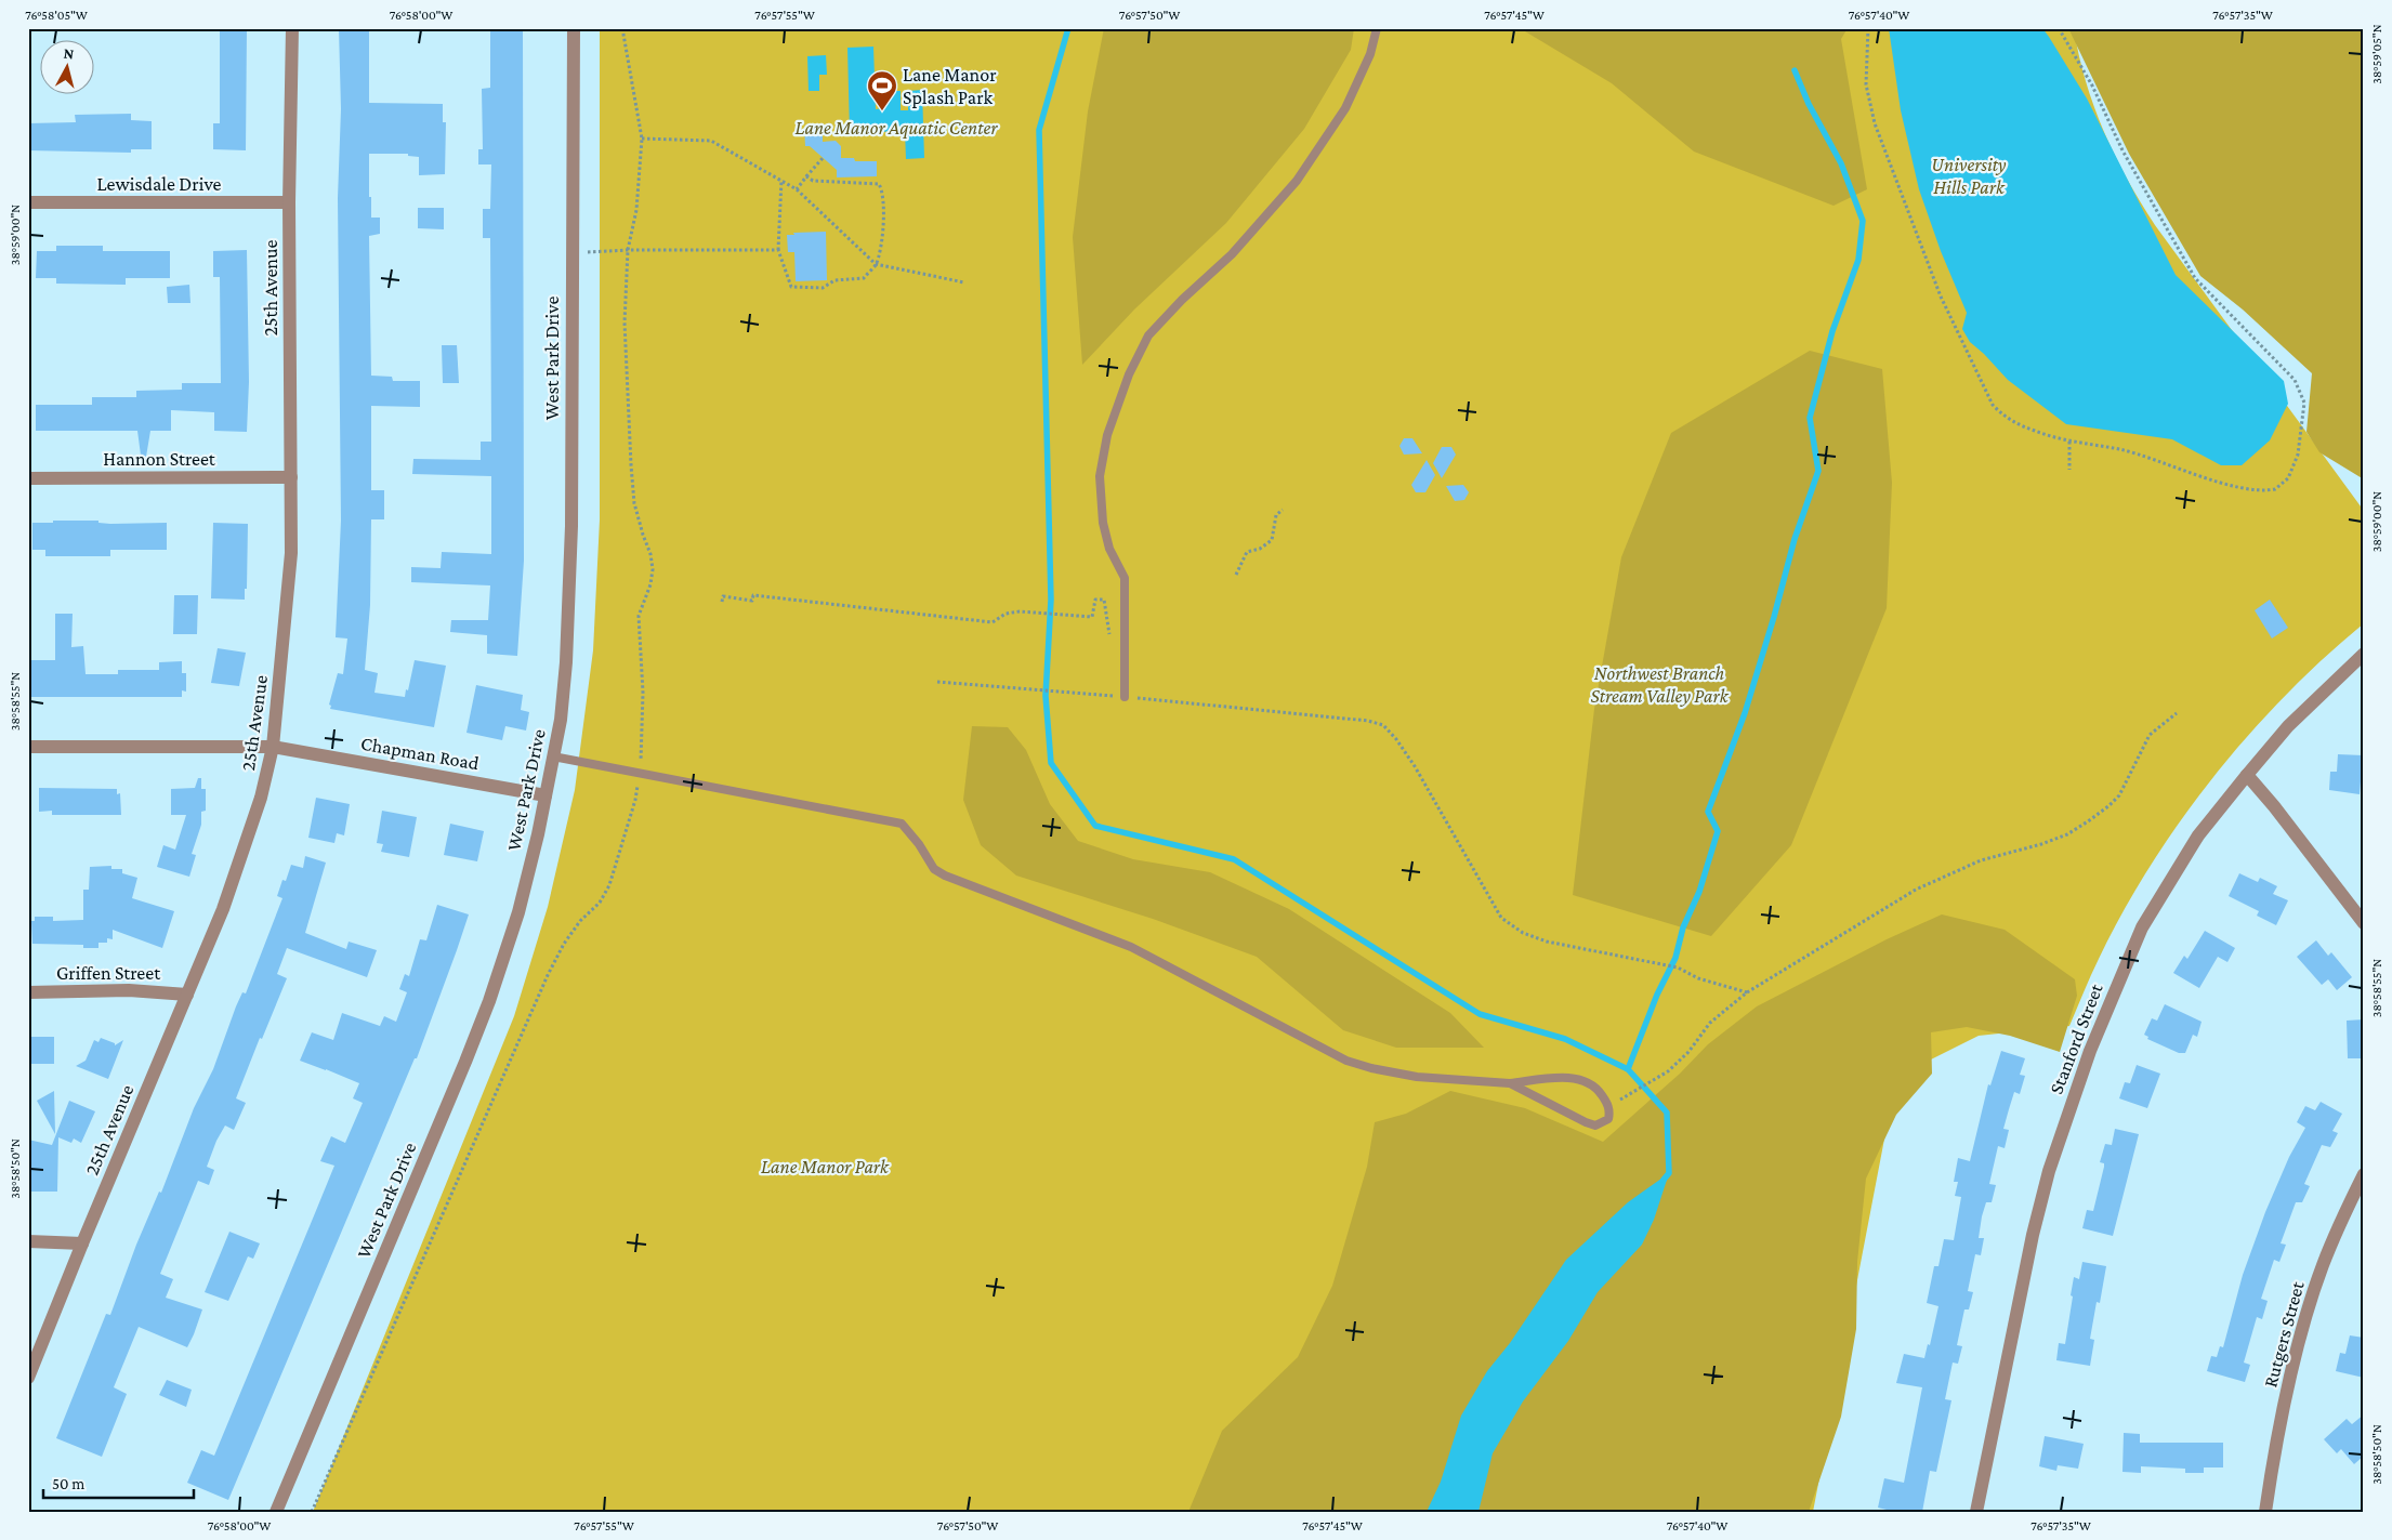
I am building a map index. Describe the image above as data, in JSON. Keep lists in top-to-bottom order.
{
  "streets": {
    "street": [
      "Lewisdale Drive",
      "25th Avenue",
      "West Park Drive",
      "Hannon Street",
      "Chapman Road",
      "Griffen Street",
      "Stanford Street",
      "Rutgers Street"
    ]
  },
  "crossings": [
    ["Lewisdale Drive", "25th Avenue"],
    ["25th Avenue", "Hannon Street"],
    ["25th Avenue", "Chapman Road"],
    ["25th Avenue", "Griffen Street"],
    ["West Park Drive", "Chapman Road"]
  ],
  "parks": [
    "Lane Manor Aquatic Center",
    "University Hills Park",
    "Northwest Branch Stream Valley Park",
    "Lane Manor Park"
  ],
  "places": {
    "sports": ["Lane Manor Splash Park"]
  },
  "scale_bar": "50 m",
  "north": "top",
  "coordinates": [
    "76°58'05\"W",
    "76°58'00\"W",
    "76°57'55\"W",
    "76°57'50\"W",
    "76°57'45\"W",
    "76°57'40\"W",
    "76°57'35\"W",
    "38°59'05\"N",
    "38°59'00\"N",
    "38°58'55\"N",
    "38°58'50\"N"
  ]
}
